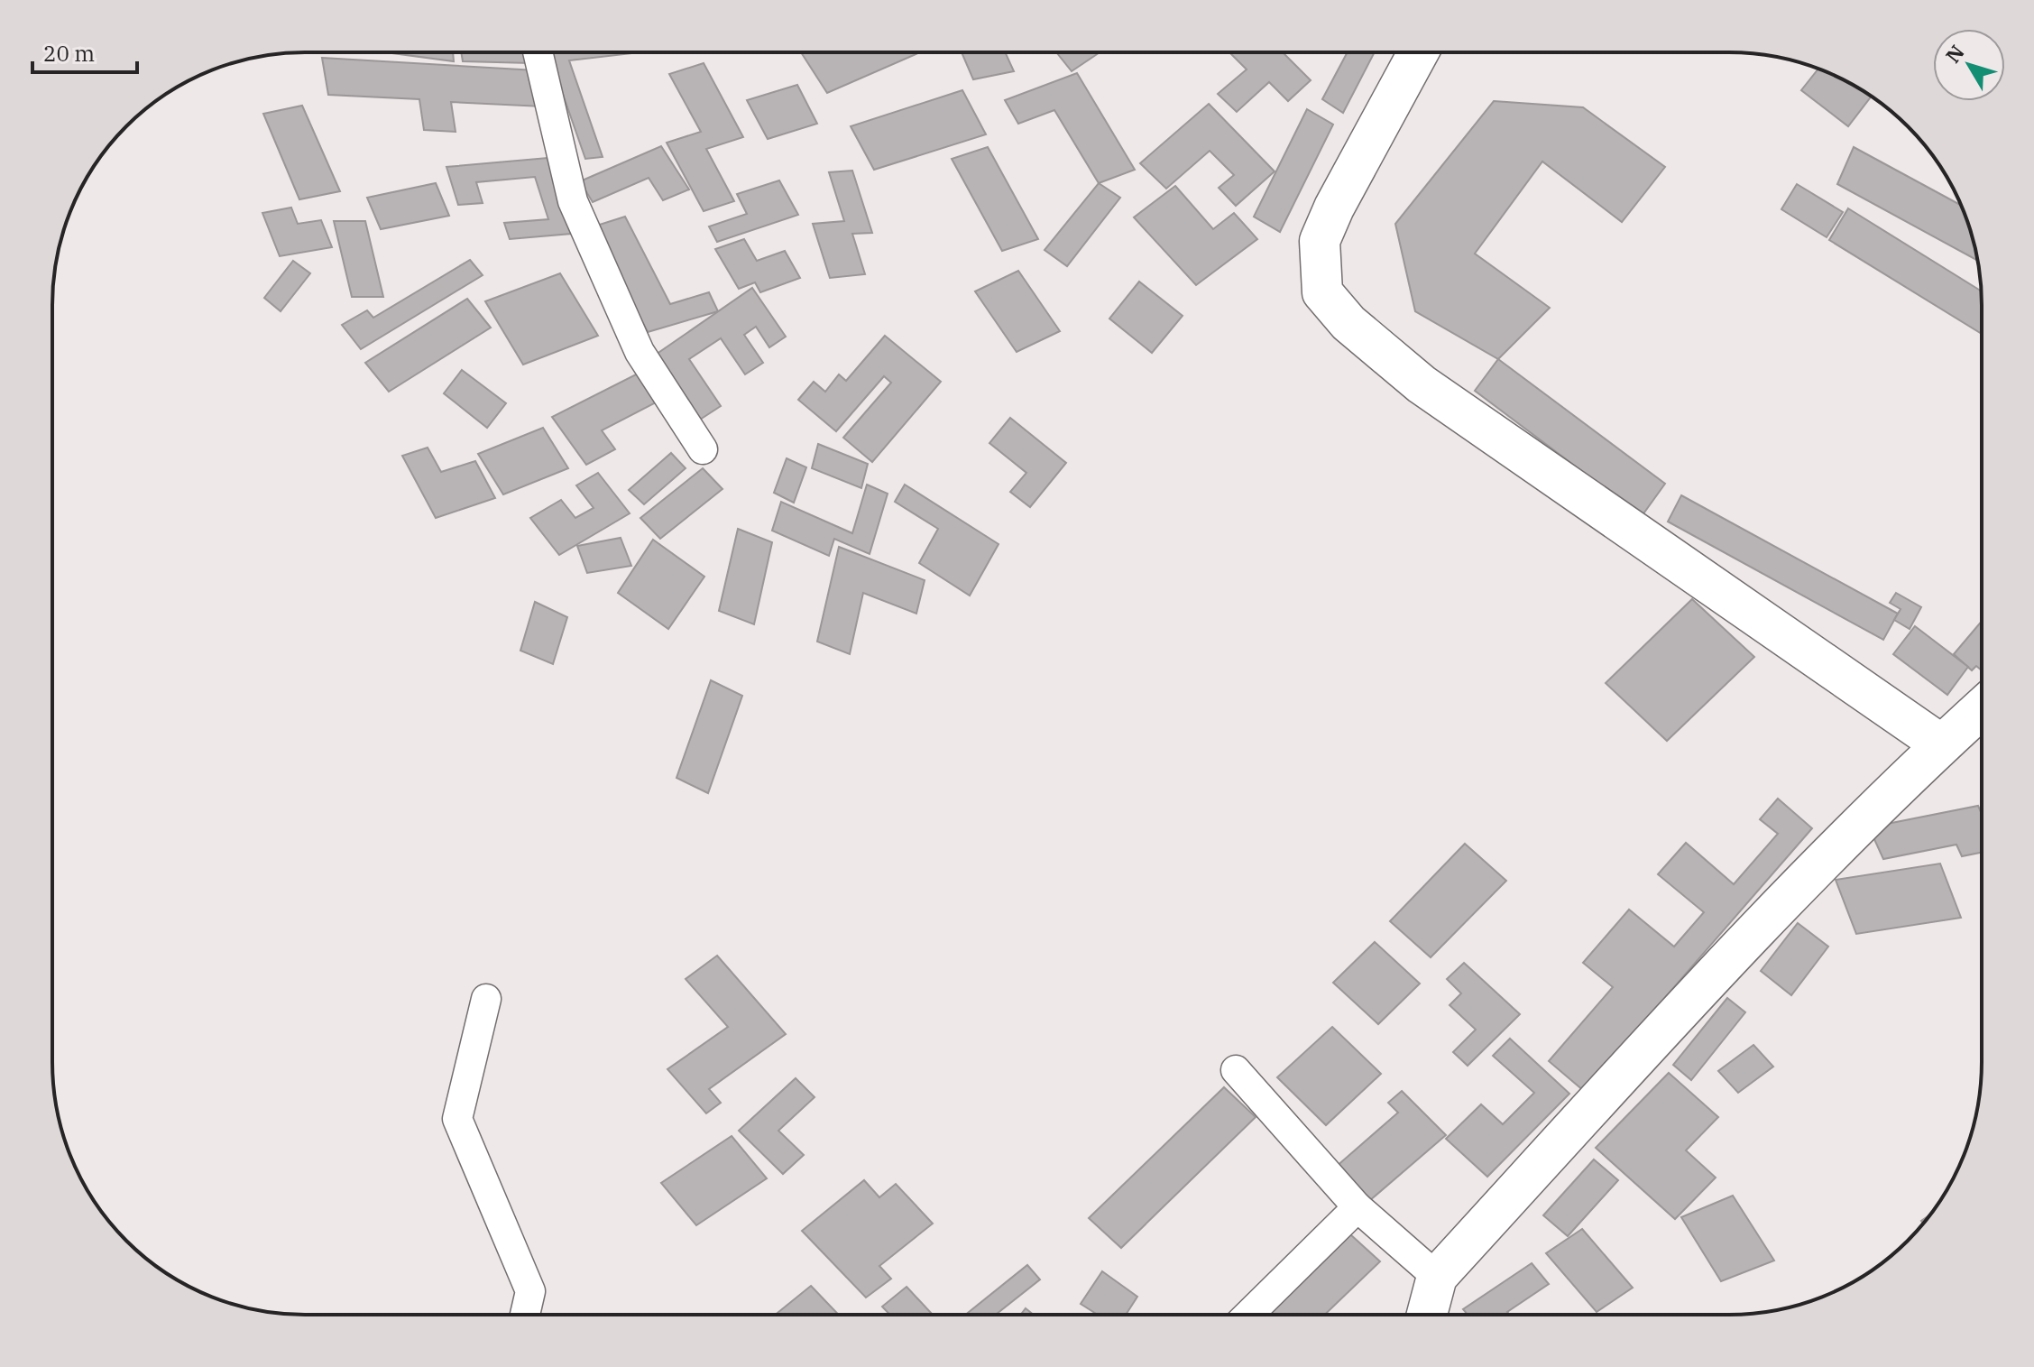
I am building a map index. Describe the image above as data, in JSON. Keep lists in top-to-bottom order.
{
  "scale_bar": "20 m",
  "north": "top left"
}
